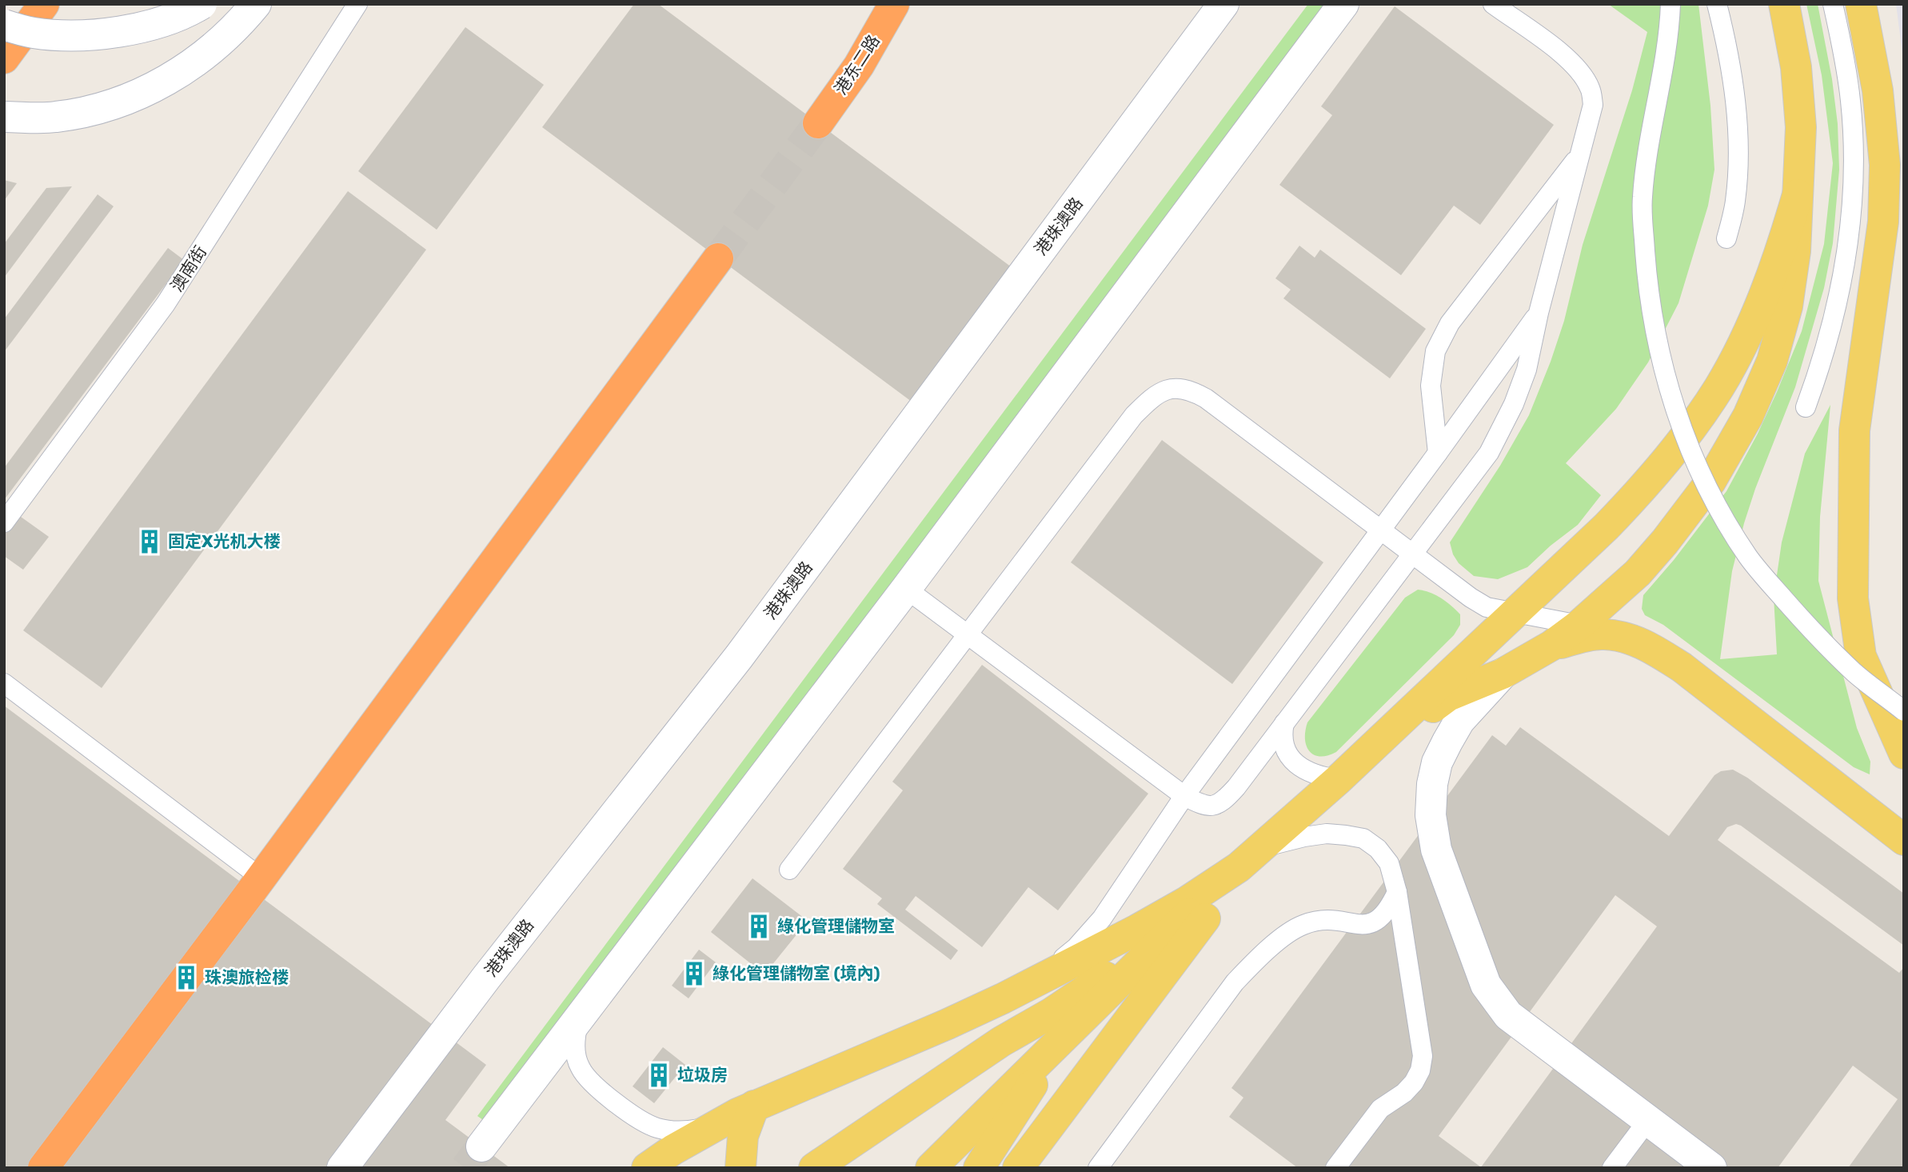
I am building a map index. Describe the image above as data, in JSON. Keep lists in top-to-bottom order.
{
  "streets": {
    "highway": ["港东二路"],
    "street": ["港珠澳路"],
    "lane": ["澳南街"]
  },
  "places": {
    "building": [
      "固定X光机大楼",
      "綠化管理儲物室",
      "綠化管理儲物室 (境內)",
      "珠澳旅检楼",
      "垃圾房"
    ]
  }
}
